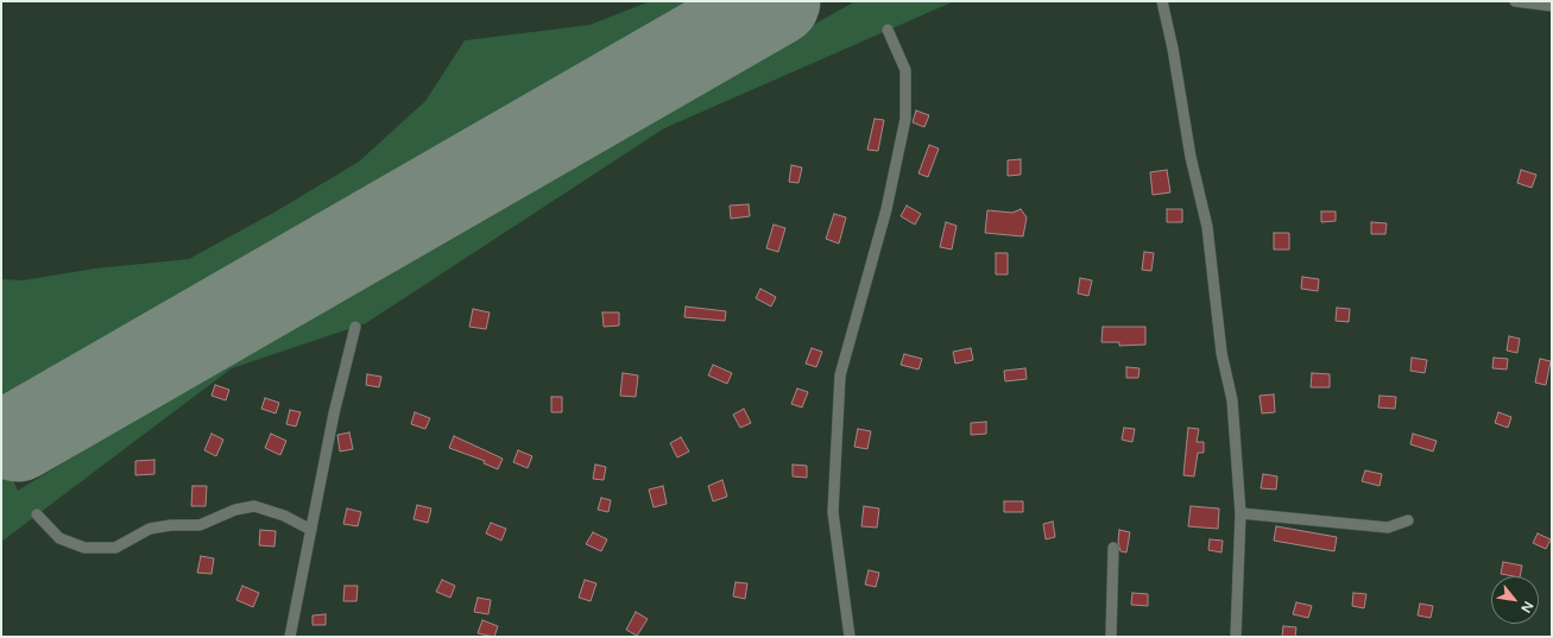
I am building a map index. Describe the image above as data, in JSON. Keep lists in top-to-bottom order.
{
  "north": "bottom right"
}
